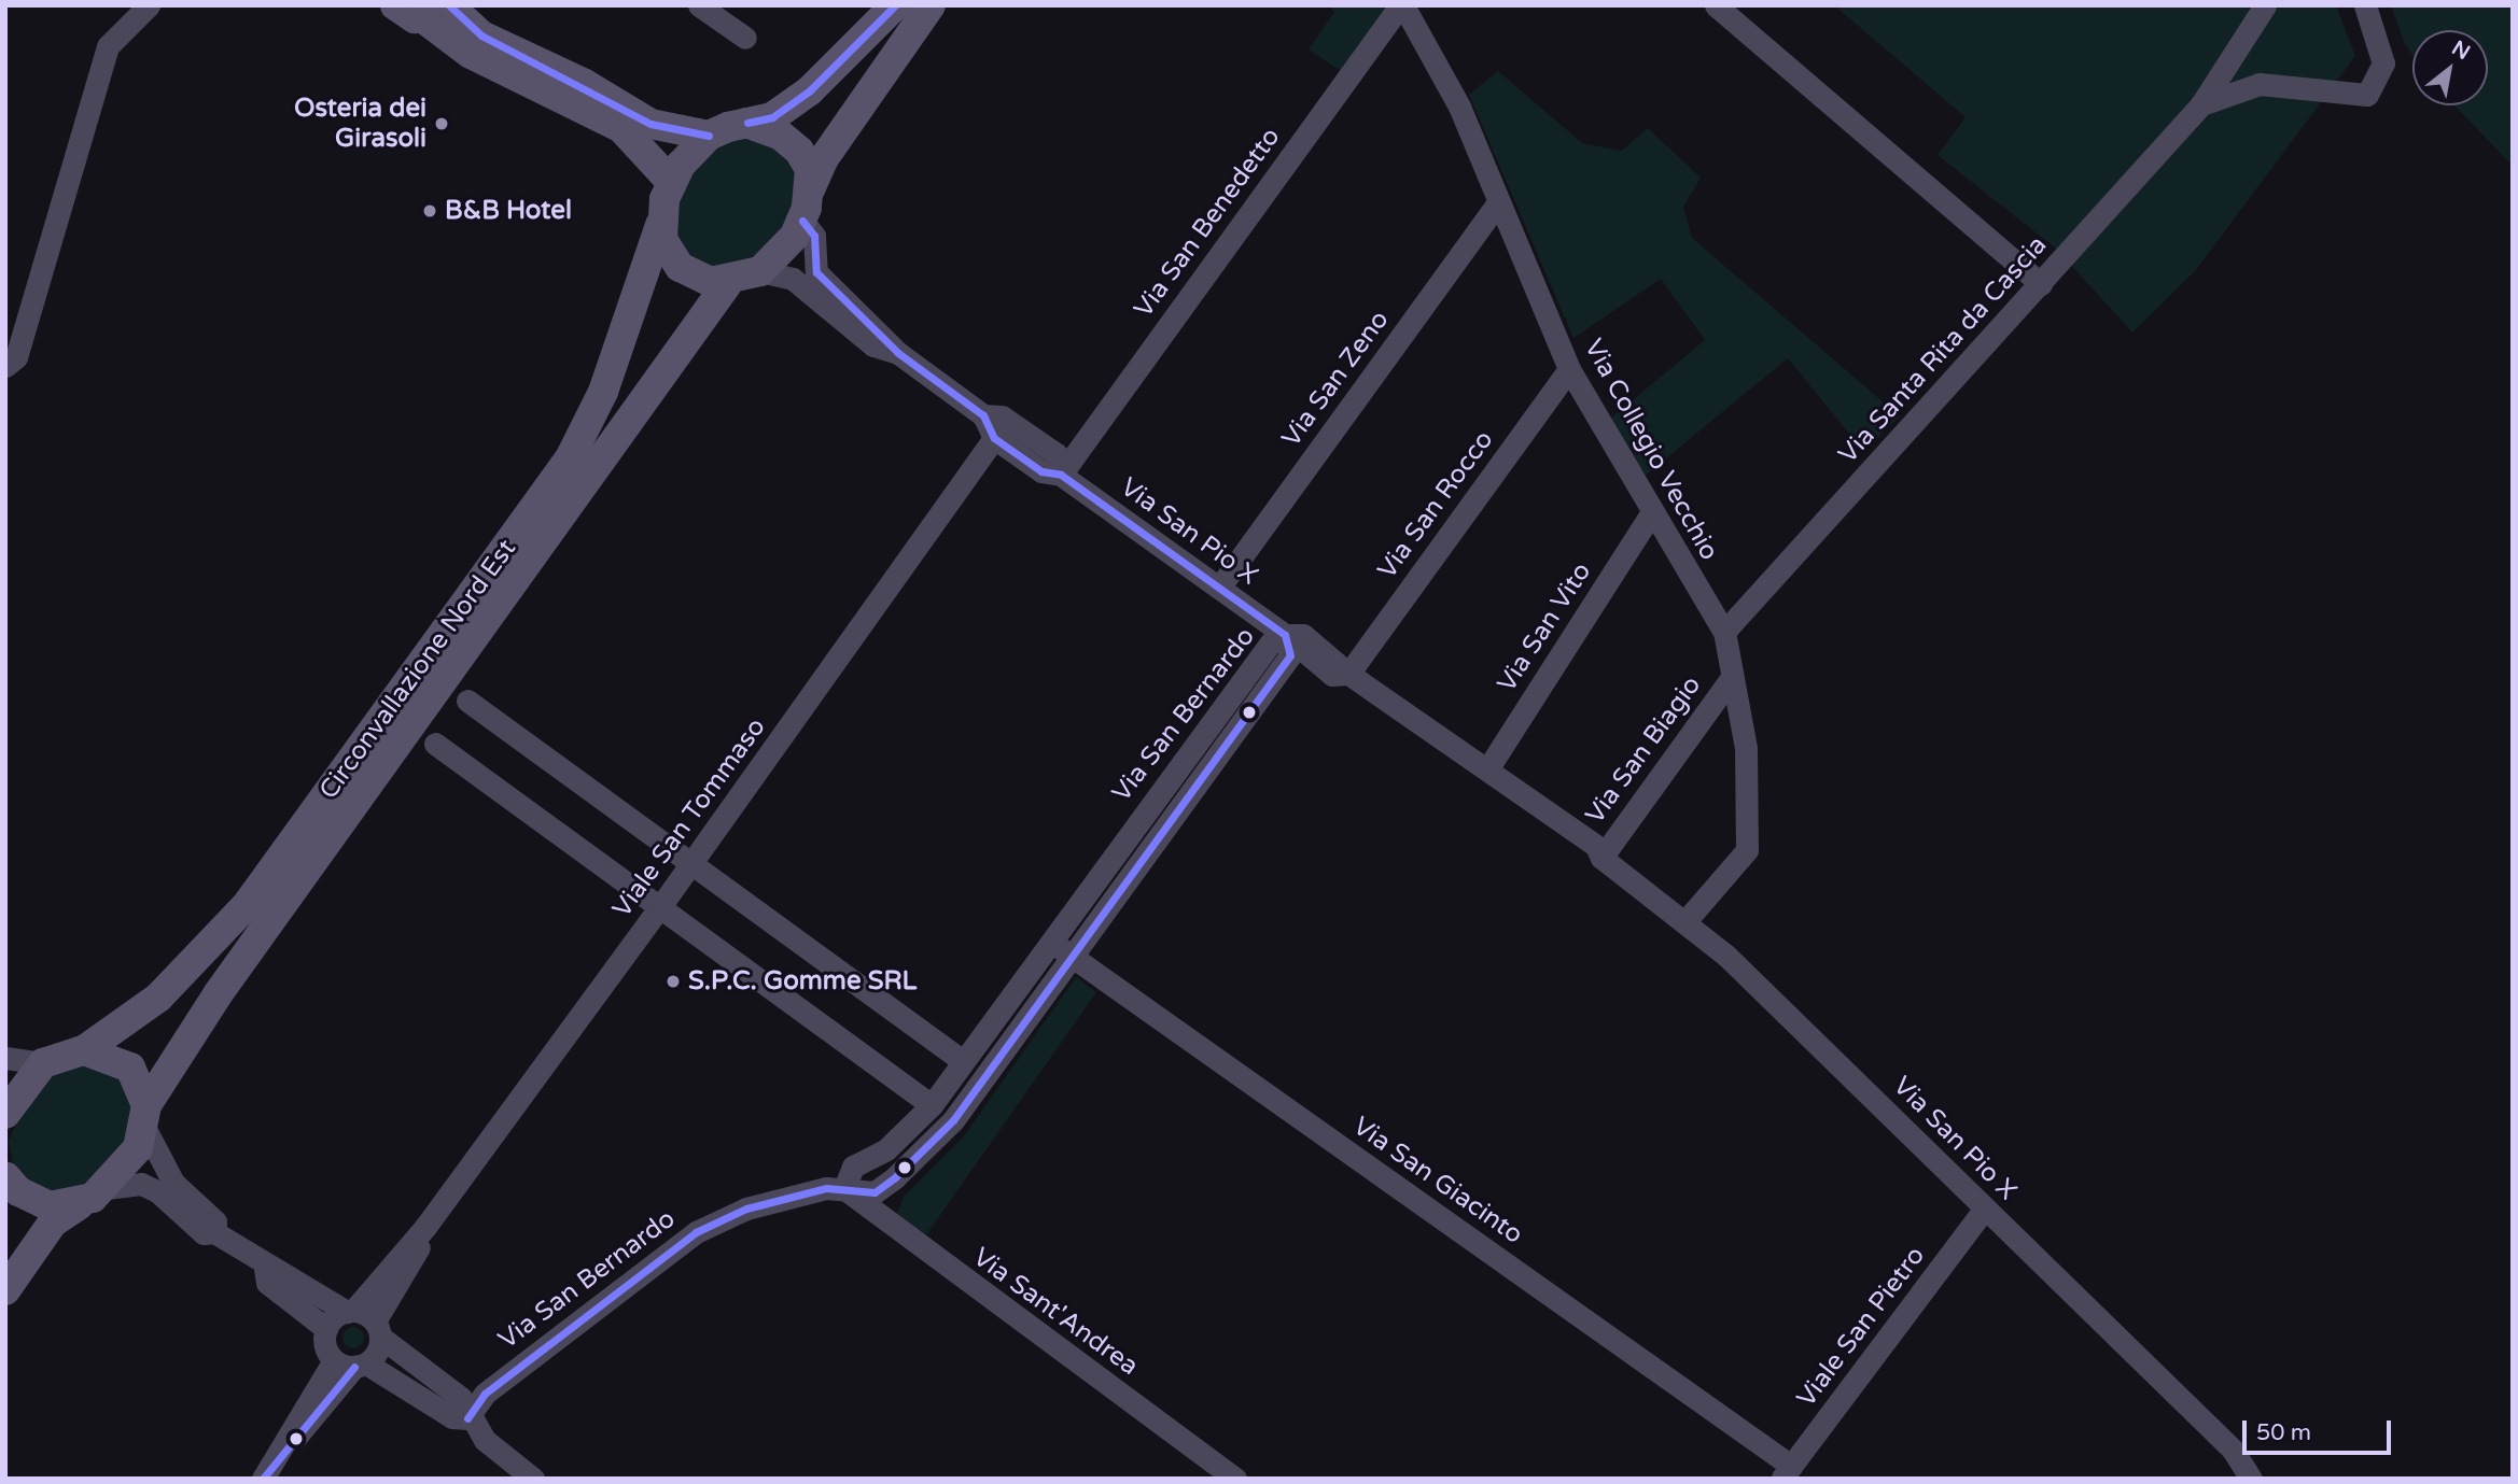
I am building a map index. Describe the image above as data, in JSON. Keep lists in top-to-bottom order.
{
  "streets": {
    "main road": ["Circonvallazione Nord Est"],
    "street": [
      "Via San Benedetto",
      "Via Santa Rita da Cascia",
      "Via San Zeno",
      "Via Collegio Vecchio",
      "Via San Rocco",
      "Via San Pio X",
      "Via San Vito",
      "Via San Bernardo",
      "Via San Biagio",
      "Viale San Tommaso",
      "Via San Giacinto",
      "Via Sant'Andrea",
      "Viale San Pietro"
    ]
  },
  "crossings": [
    ["Via San Benedetto", "Via Collegio Vecchio"],
    ["Via San Benedetto", "Via San Pio X"],
    ["Via Santa Rita da Cascia", "Via Collegio Vecchio"],
    ["Via San Zeno", "Via Collegio Vecchio"],
    ["Via San Zeno", "Via San Pio X"],
    ["Via Collegio Vecchio", "Via San Rocco"],
    ["Via Collegio Vecchio", "Via San Pio X"],
    ["Via Collegio Vecchio", "Via San Vito"],
    ["Via Collegio Vecchio", "Via San Biagio"],
    ["Via San Rocco", "Via San Pio X"],
    ["Via San Pio X", "Via San Vito"],
    ["Via San Pio X", "Circonvallazione Nord Est"],
    ["Via San Pio X", "Via San Bernardo"],
    ["Via San Pio X", "Via San Biagio"],
    ["Via San Pio X", "Viale San Tommaso"],
    ["Via San Pio X", "Viale San Pietro"],
    ["Via San Bernardo", "Via San Giacinto"],
    ["Via San Bernardo", "Via Sant'Andrea"],
    ["Via San Giacinto", "Viale San Pietro"]
  ],
  "places": ["Osteria dei Girasoli", "B&B Hotel", "S.P.C. Gomme SRL"],
  "scale_bar": "50 m",
  "north": "top right"
}
